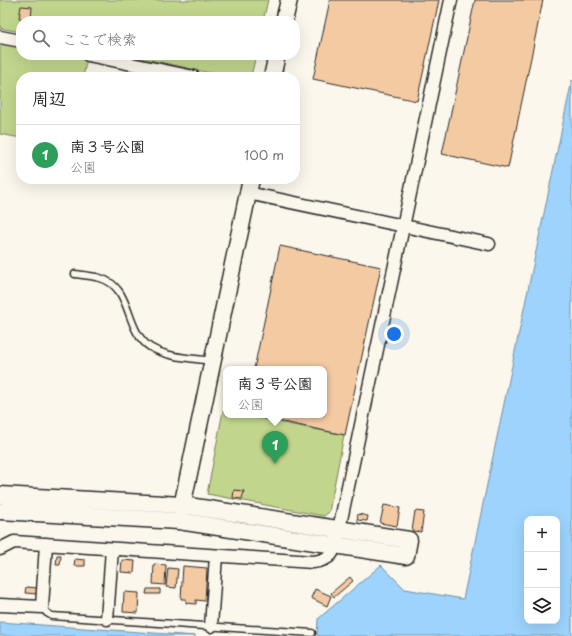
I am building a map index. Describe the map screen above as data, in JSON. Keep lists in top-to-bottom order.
{
  "page": {
    "search": "ここで検索",
    "heading": "周辺",
    "list": [
      {
        "mark": "1",
        "name": "南３号公園",
        "note": "公園",
        "value": "100 m"
      }
    ],
    "popup": ["南３号公園", "公園"],
    "pins": "1",
    "map_buttons": ["+", "−"]
  }
}
